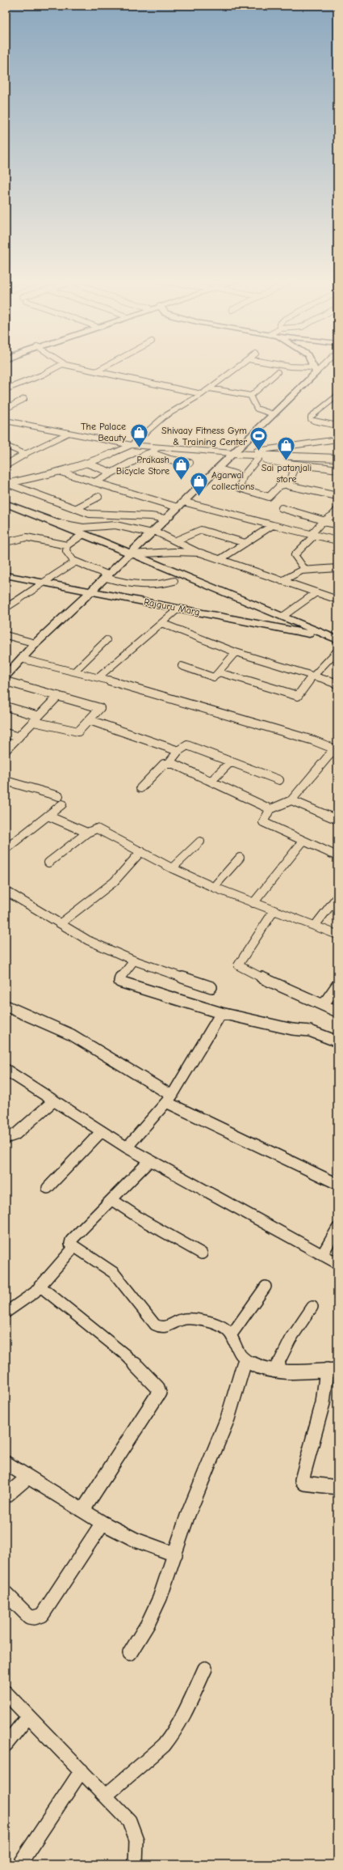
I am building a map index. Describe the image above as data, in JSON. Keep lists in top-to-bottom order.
{
  "streets": {
    "street": ["Rajguru Marg"]
  },
  "places": {
    "shop": [
      "The Palace Beauty",
      "Sai patanjali store",
      "Prakash Bicycle Store",
      "Agarwal collections"
    ],
    "sports": ["Shivaay Fitness Gym & Training Center"]
  }
}
